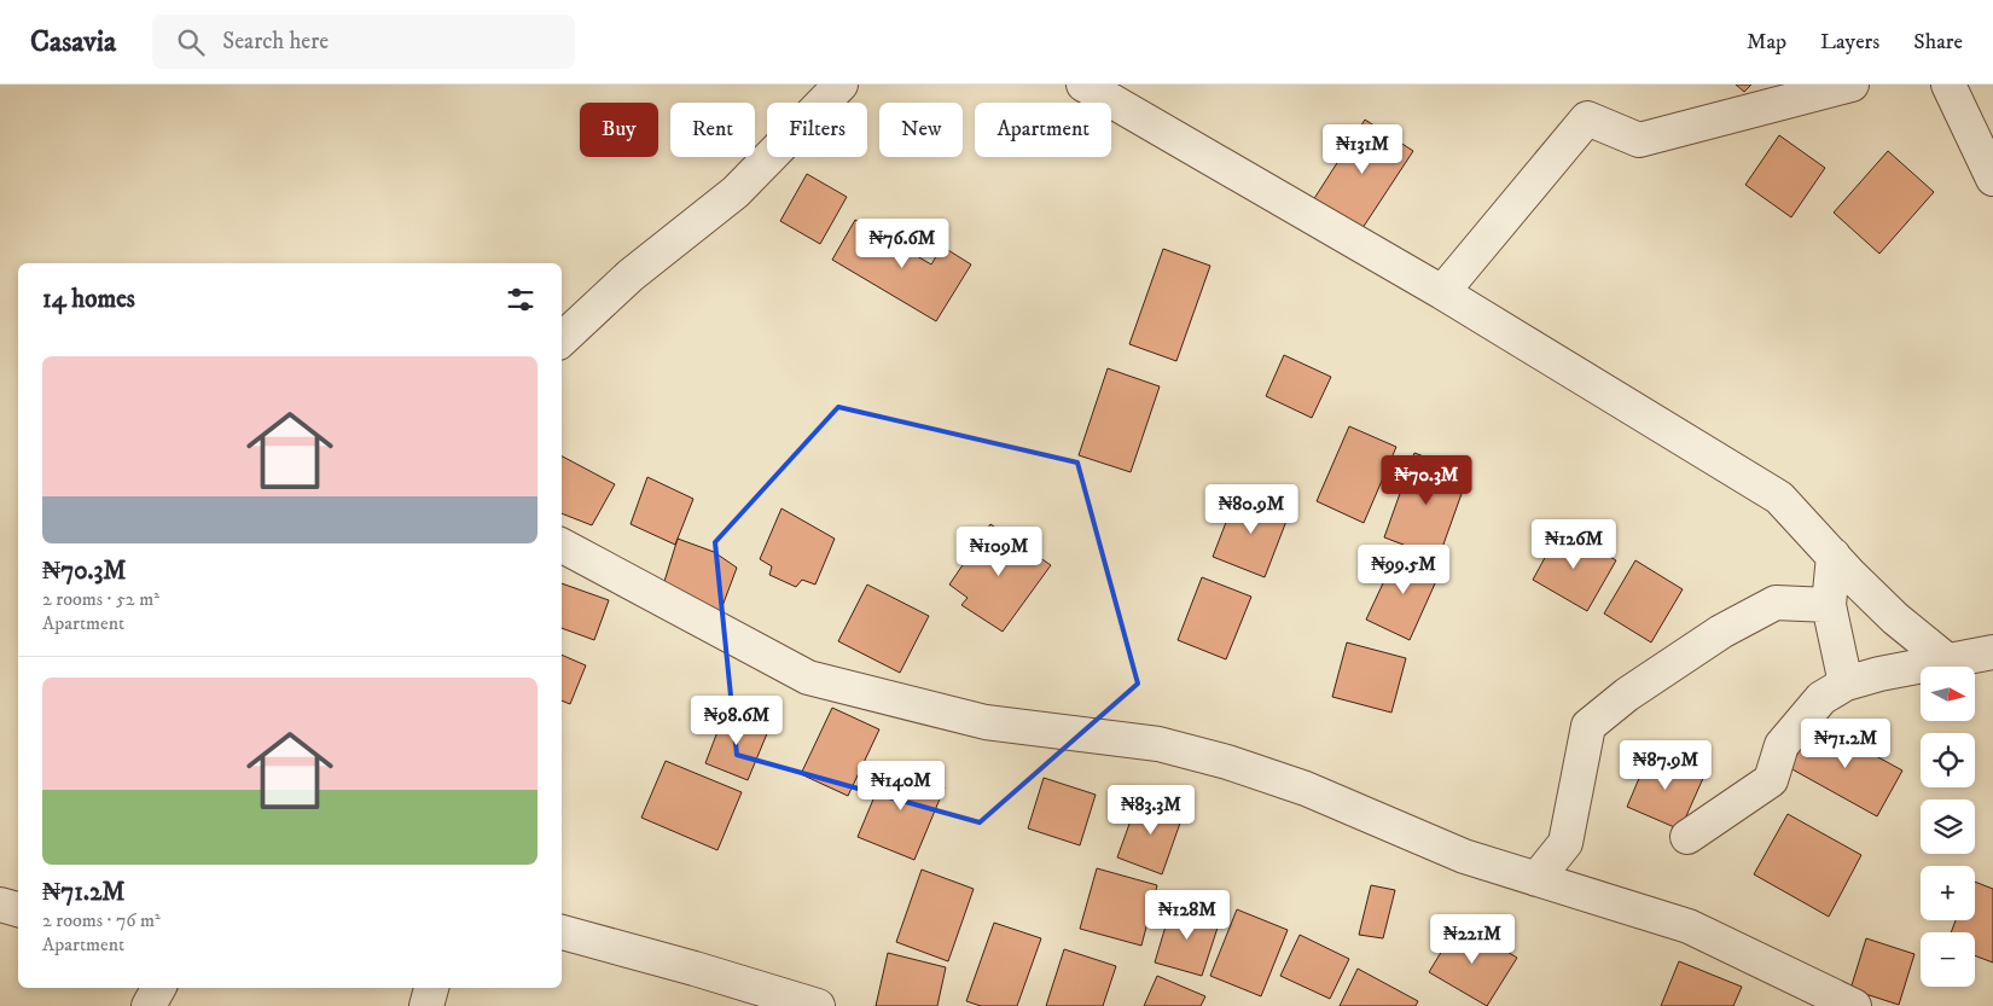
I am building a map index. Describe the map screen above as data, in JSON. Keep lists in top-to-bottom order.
{
  "north": "right",
  "page": {
    "header": "Casavia",
    "search": "Search here",
    "nav": ["Map", "Layers", "Share"],
    "chip": [
      "Buy",
      "Rent",
      "Filters",
      "New",
      "Apartment"
    ],
    "price": [
      "₦131M",
      "₦76.6M",
      "₦70.3M",
      "₦80.9M",
      "₦126M",
      "₦109M",
      "₦99.5M",
      "₦98.6M",
      "₦71.2M",
      "₦87.9M",
      "₦140M",
      "₦83.3M",
      "₦128M",
      "₦221M"
    ],
    "heading": "14 homes",
    "list": [
      {
        "name": "₦70.3M",
        "note": "2 rooms · 52 m² · Apartment"
      },
      {
        "name": "₦71.2M",
        "note": "2 rooms · 76 m² · Apartment"
      }
    ],
    "map_buttons": ["+", "−"]
  }
}
